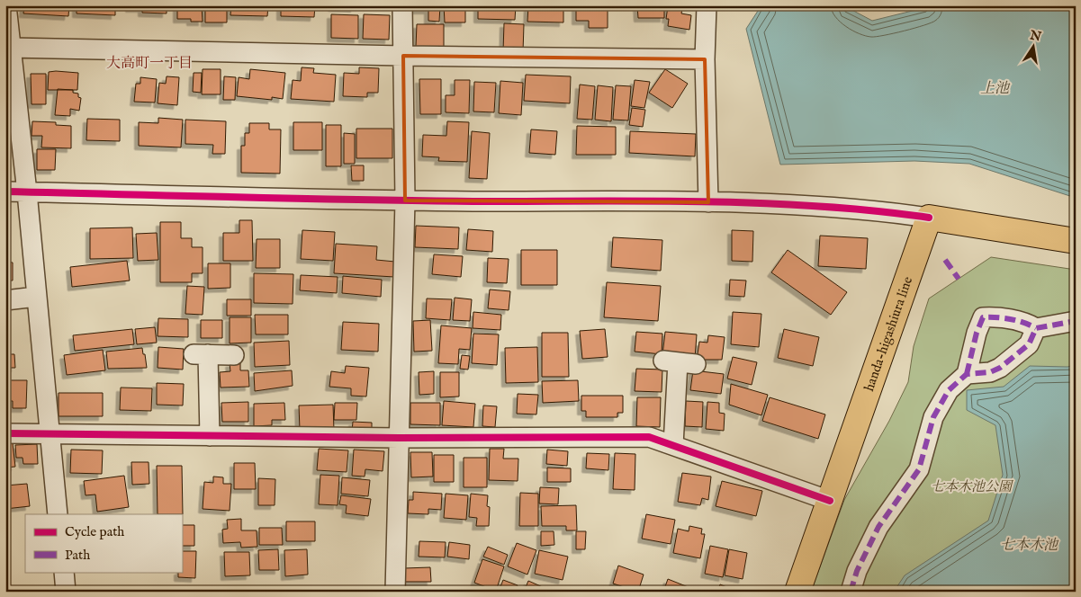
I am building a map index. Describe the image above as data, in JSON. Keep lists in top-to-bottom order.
{
  "streets": {
    "main road": ["handa-higashiura line"]
  },
  "districts": ["大高町一丁目"],
  "water": ["上池", "七本木池"],
  "parks": ["七本木池公園"],
  "legend": ["Cycle path", "Path"],
  "north": "top"
}
